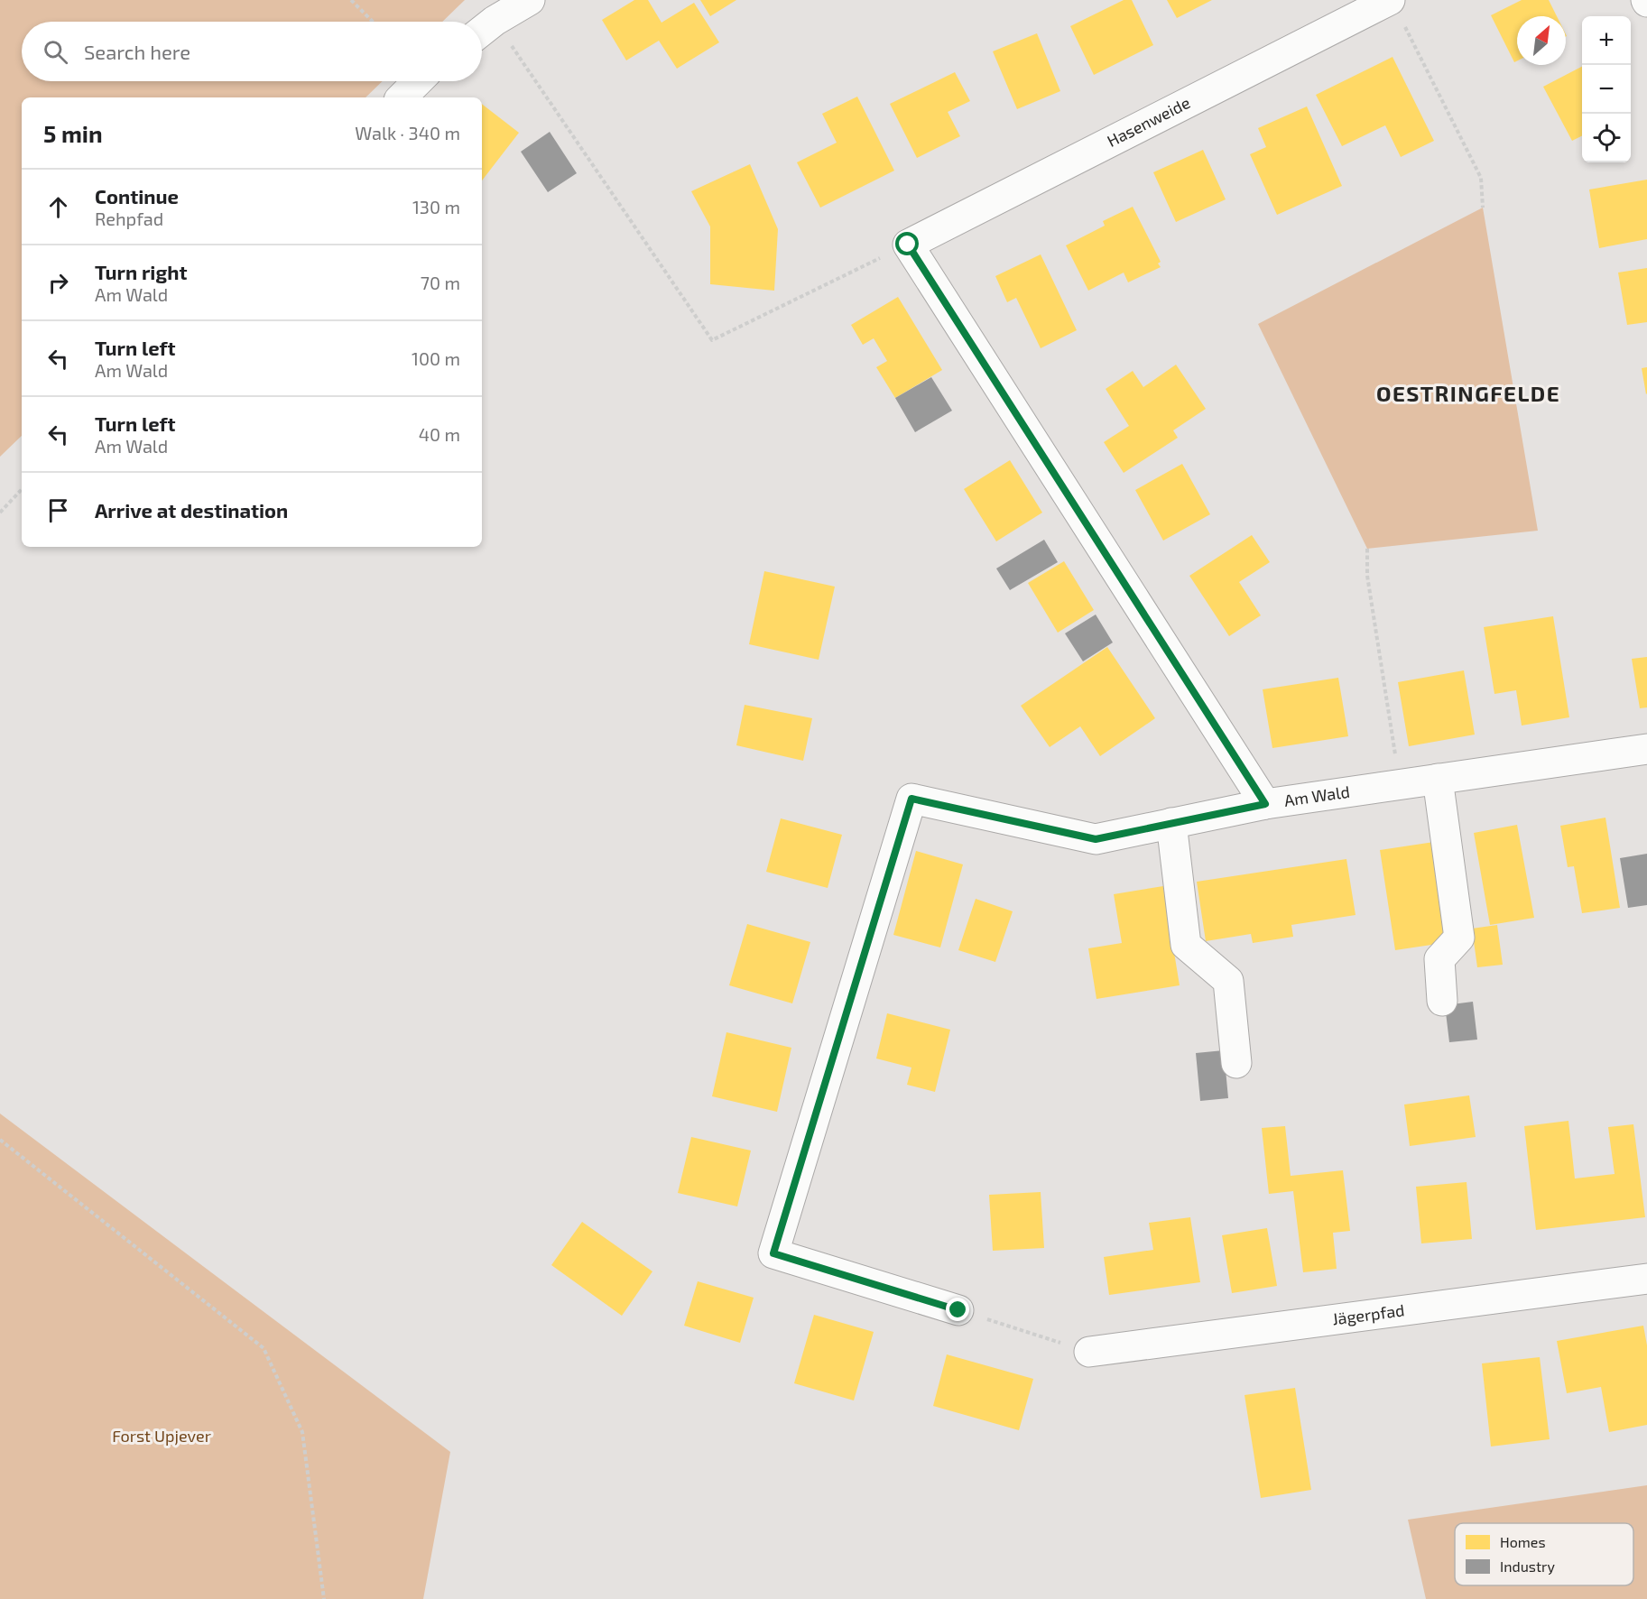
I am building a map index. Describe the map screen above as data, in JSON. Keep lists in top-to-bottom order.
{
  "streets": {
    "street": ["Hasenweide", "Am Wald", "Jägerpfad"]
  },
  "districts": ["OESTRINGFELDE"],
  "parks": ["Forst Upjever"],
  "legend": ["Homes", "Industry"],
  "north": "top right",
  "page": {
    "map_buttons": ["+", "−"],
    "search": "Search here",
    "heading": ["5 min", "Walk · 340 m"],
    "list": [
      ["Continue", "Rehpfad", "130 m"],
      ["Turn right", "Am Wald", "70 m"],
      ["Turn left", "Am Wald", "100 m"],
      ["Turn left", "Am Wald", "40 m"],
      "Arrive at destination"
    ]
  }
}
